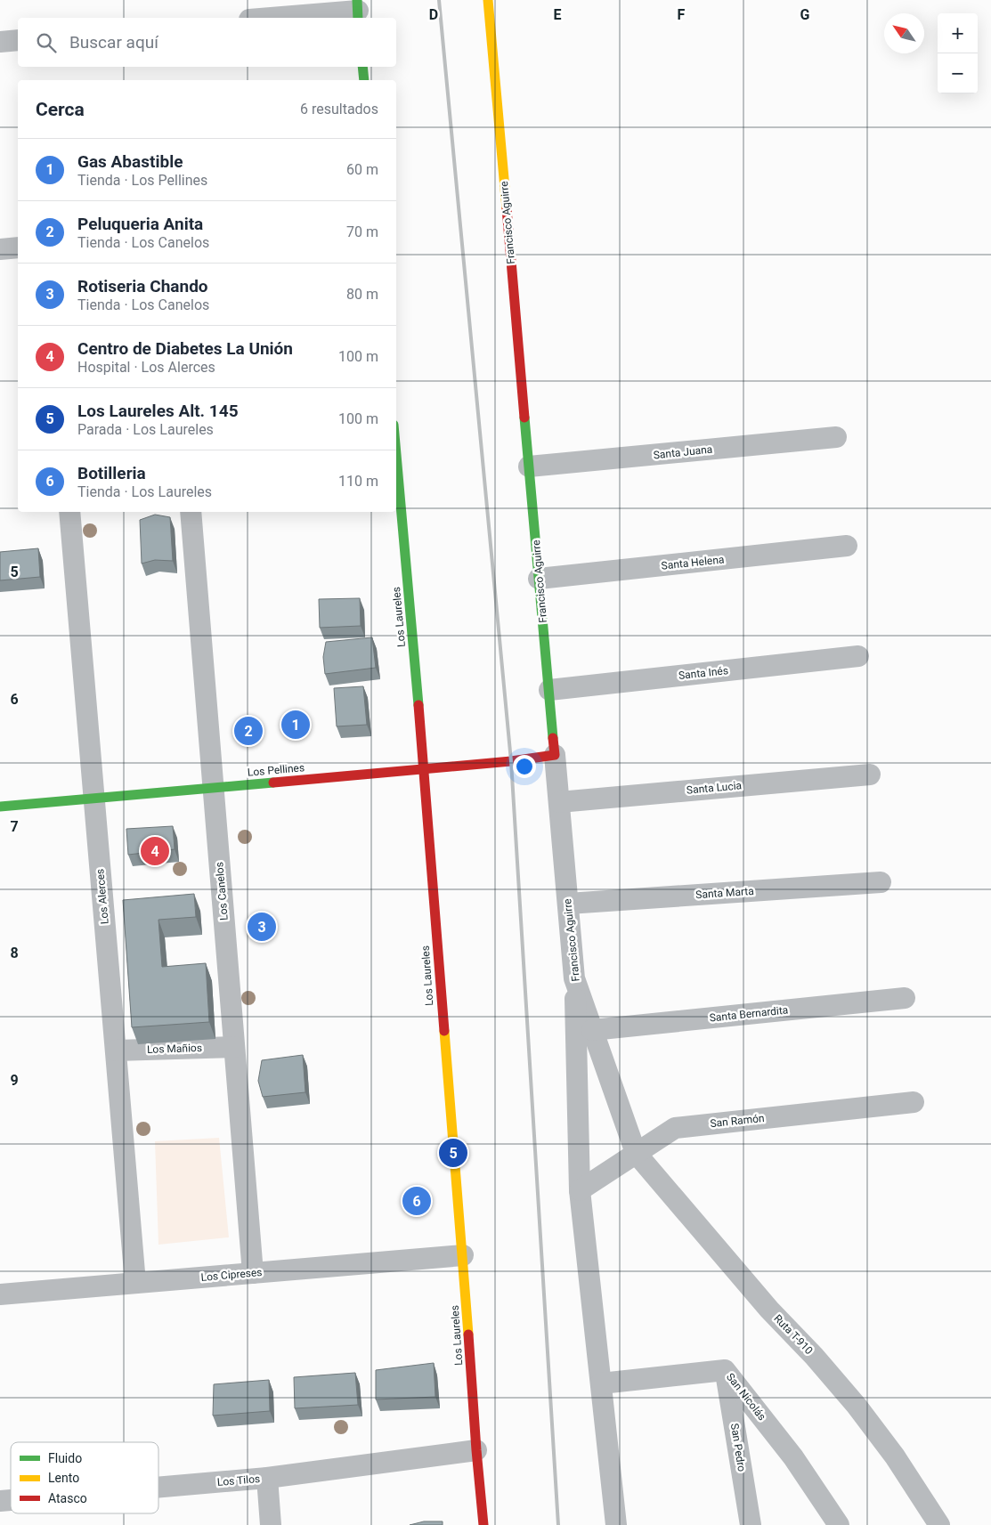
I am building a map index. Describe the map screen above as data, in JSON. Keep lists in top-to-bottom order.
{
  "streets": {
    "street": [
      "Francisco Aguirre",
      "Santa Juana",
      "Santa Helena",
      "Los Laureles",
      "Santa Inés",
      "Los Pellines",
      "Santa Lucia",
      "Los Canelos",
      "Santa Marta",
      "Los Alerces",
      "Santa Bernardita",
      "Los Mañios",
      "San Ramón",
      "Los Cipreses",
      "Ruta T-910",
      "San Nicolás",
      "San Pedro",
      "Los Tilos"
    ]
  },
  "crossings": [
    ["Francisco Aguirre", "Santa Juana"],
    ["Francisco Aguirre", "Santa Helena"],
    ["Francisco Aguirre", "Santa Inés"],
    ["Francisco Aguirre", "Los Pellines"],
    ["Francisco Aguirre", "Santa Lucia"],
    ["Francisco Aguirre", "Santa Marta"],
    ["Francisco Aguirre", "Santa Bernardita"],
    ["Francisco Aguirre", "San Ramón"],
    ["Francisco Aguirre", "Ruta T-910"],
    ["Los Laureles", "Los Pellines"],
    ["Los Laureles", "Los Cipreses"],
    ["Los Laureles", "Los Tilos"],
    ["Los Pellines", "Los Canelos"],
    ["Los Pellines", "Los Alerces"],
    ["Los Canelos", "Los Mañios"],
    ["Los Canelos", "Los Cipreses"],
    ["Los Alerces", "Los Mañios"],
    ["Los Alerces", "Los Cipreses"],
    ["San Ramón", "Ruta T-910"],
    ["San Nicolás", "San Pedro"]
  ],
  "legend": ["Fluido", "Lento", "Atasco"],
  "north": "top left",
  "page": {
    "map_buttons": ["+", "−"],
    "search": "Buscar aquí",
    "heading": ["Cerca", "6 resultados"],
    "list": [
      {
        "mark": "1",
        "name": "Gas Abastible",
        "note": "Tienda · Los Pellines",
        "value": "60 m"
      },
      {
        "mark": "2",
        "name": "Peluqueria Anita",
        "note": "Tienda · Los Canelos",
        "value": "70 m"
      },
      {
        "mark": "3",
        "name": "Rotiseria Chando",
        "note": "Tienda · Los Canelos",
        "value": "80 m"
      },
      {
        "mark": "4",
        "name": "Centro de Diabetes La Unión",
        "note": "Hospital · Los Alerces",
        "value": "100 m"
      },
      {
        "mark": "5",
        "name": "Los Laureles Alt. 145",
        "note": "Parada · Los Laureles",
        "value": "100 m"
      },
      {
        "mark": "6",
        "name": "Botilleria",
        "note": "Tienda · Los Laureles",
        "value": "110 m"
      }
    ],
    "pins": [
      "1",
      "2",
      "4",
      "3",
      "5",
      "6"
    ]
  },
  "grid": {
    "columns": [
      "D",
      "E",
      "F",
      "G"
    ],
    "rows": [
      "5",
      "6",
      "7",
      "8",
      "9"
    ]
  }
}
